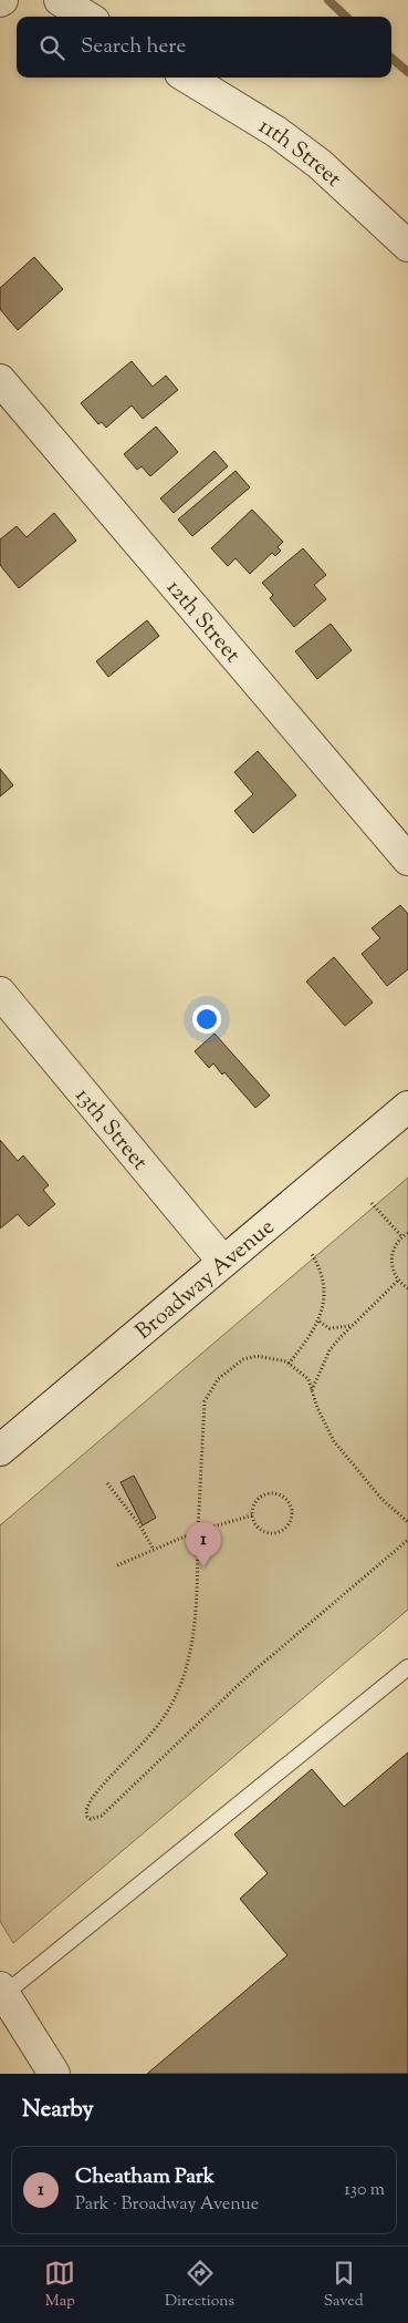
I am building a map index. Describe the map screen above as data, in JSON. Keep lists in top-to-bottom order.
{
  "streets": {
    "street": [
      "11th Street",
      "12th Street",
      "13th Street",
      "Broadway Avenue"
    ]
  },
  "crossings": [
    ["13th Street", "Broadway Avenue"]
  ],
  "page": {
    "search": "Search here",
    "pins": "1",
    "heading": "Nearby",
    "list": [
      {
        "mark": "1",
        "name": "Cheatham Park",
        "note": "Park · Broadway Avenue",
        "value": "130 m"
      }
    ],
    "nav": ["Map", "Directions", "Saved"]
  }
}
